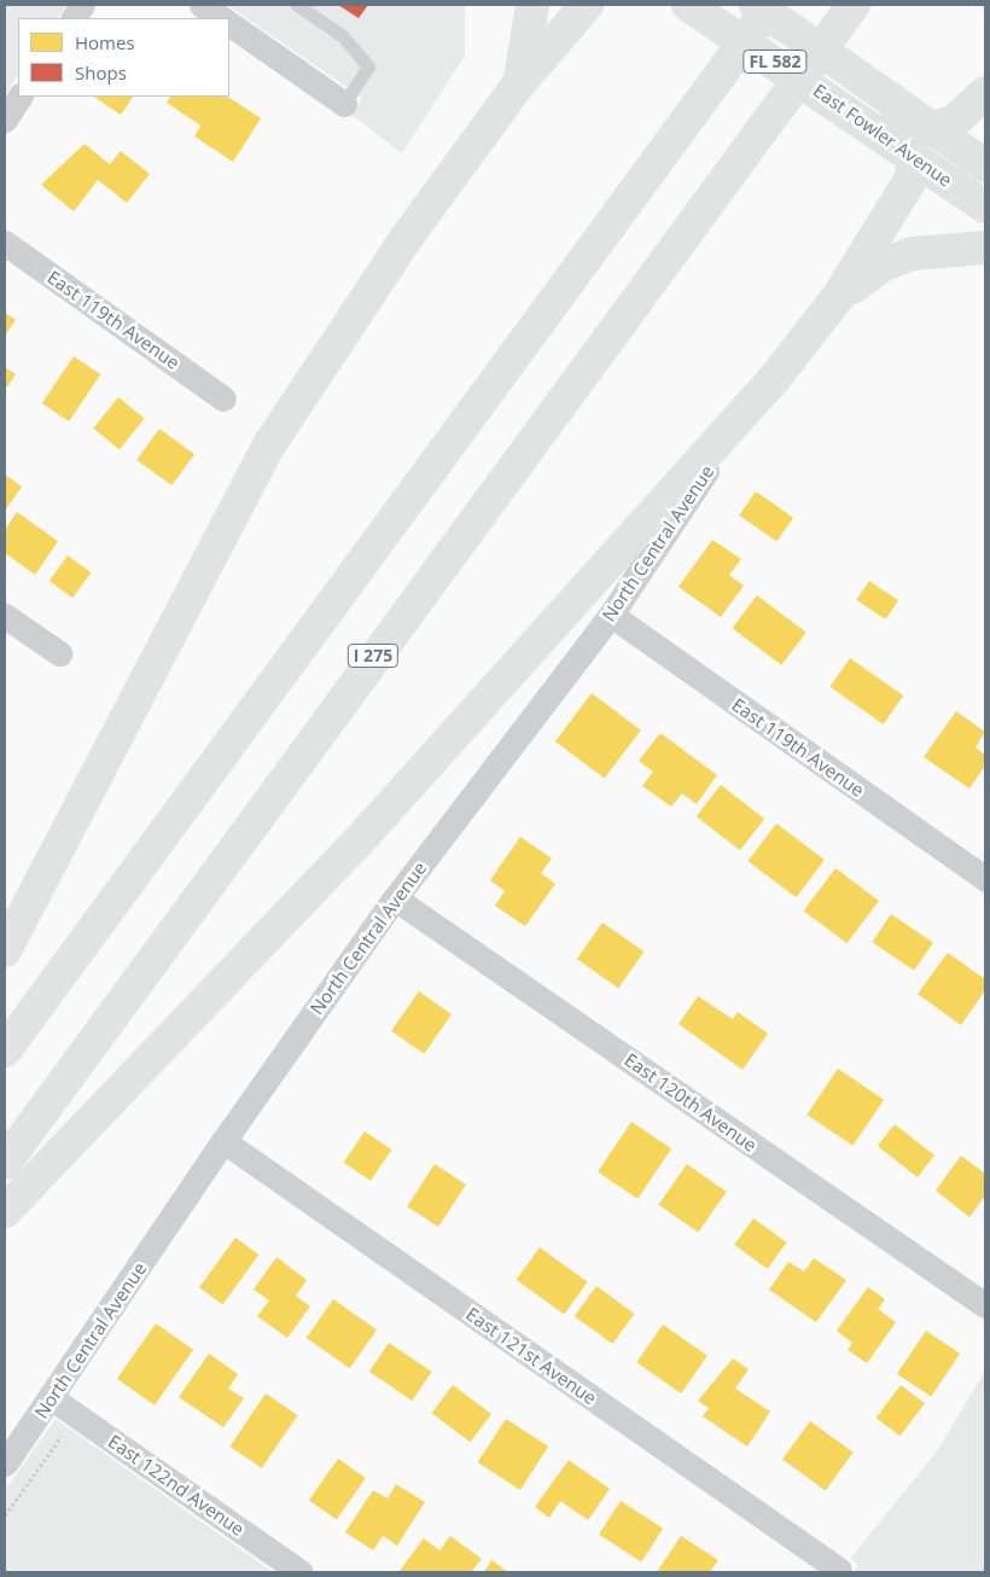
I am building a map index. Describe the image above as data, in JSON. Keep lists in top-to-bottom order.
{
  "streets": {
    "main road": ["FL 582", "East Fowler Avenue", "I 275"],
    "street": [
      "East 119th Avenue",
      "North Central Avenue",
      "East 120th Avenue",
      "East 121st Avenue",
      "East 122nd Avenue"
    ]
  },
  "crossings": [
    ["East 119th Avenue", "North Central Avenue"],
    ["North Central Avenue", "East 120th Avenue"],
    ["North Central Avenue", "East 121st Avenue"],
    ["North Central Avenue", "East 122nd Avenue"]
  ],
  "legend": ["Homes", "Shops"]
}
